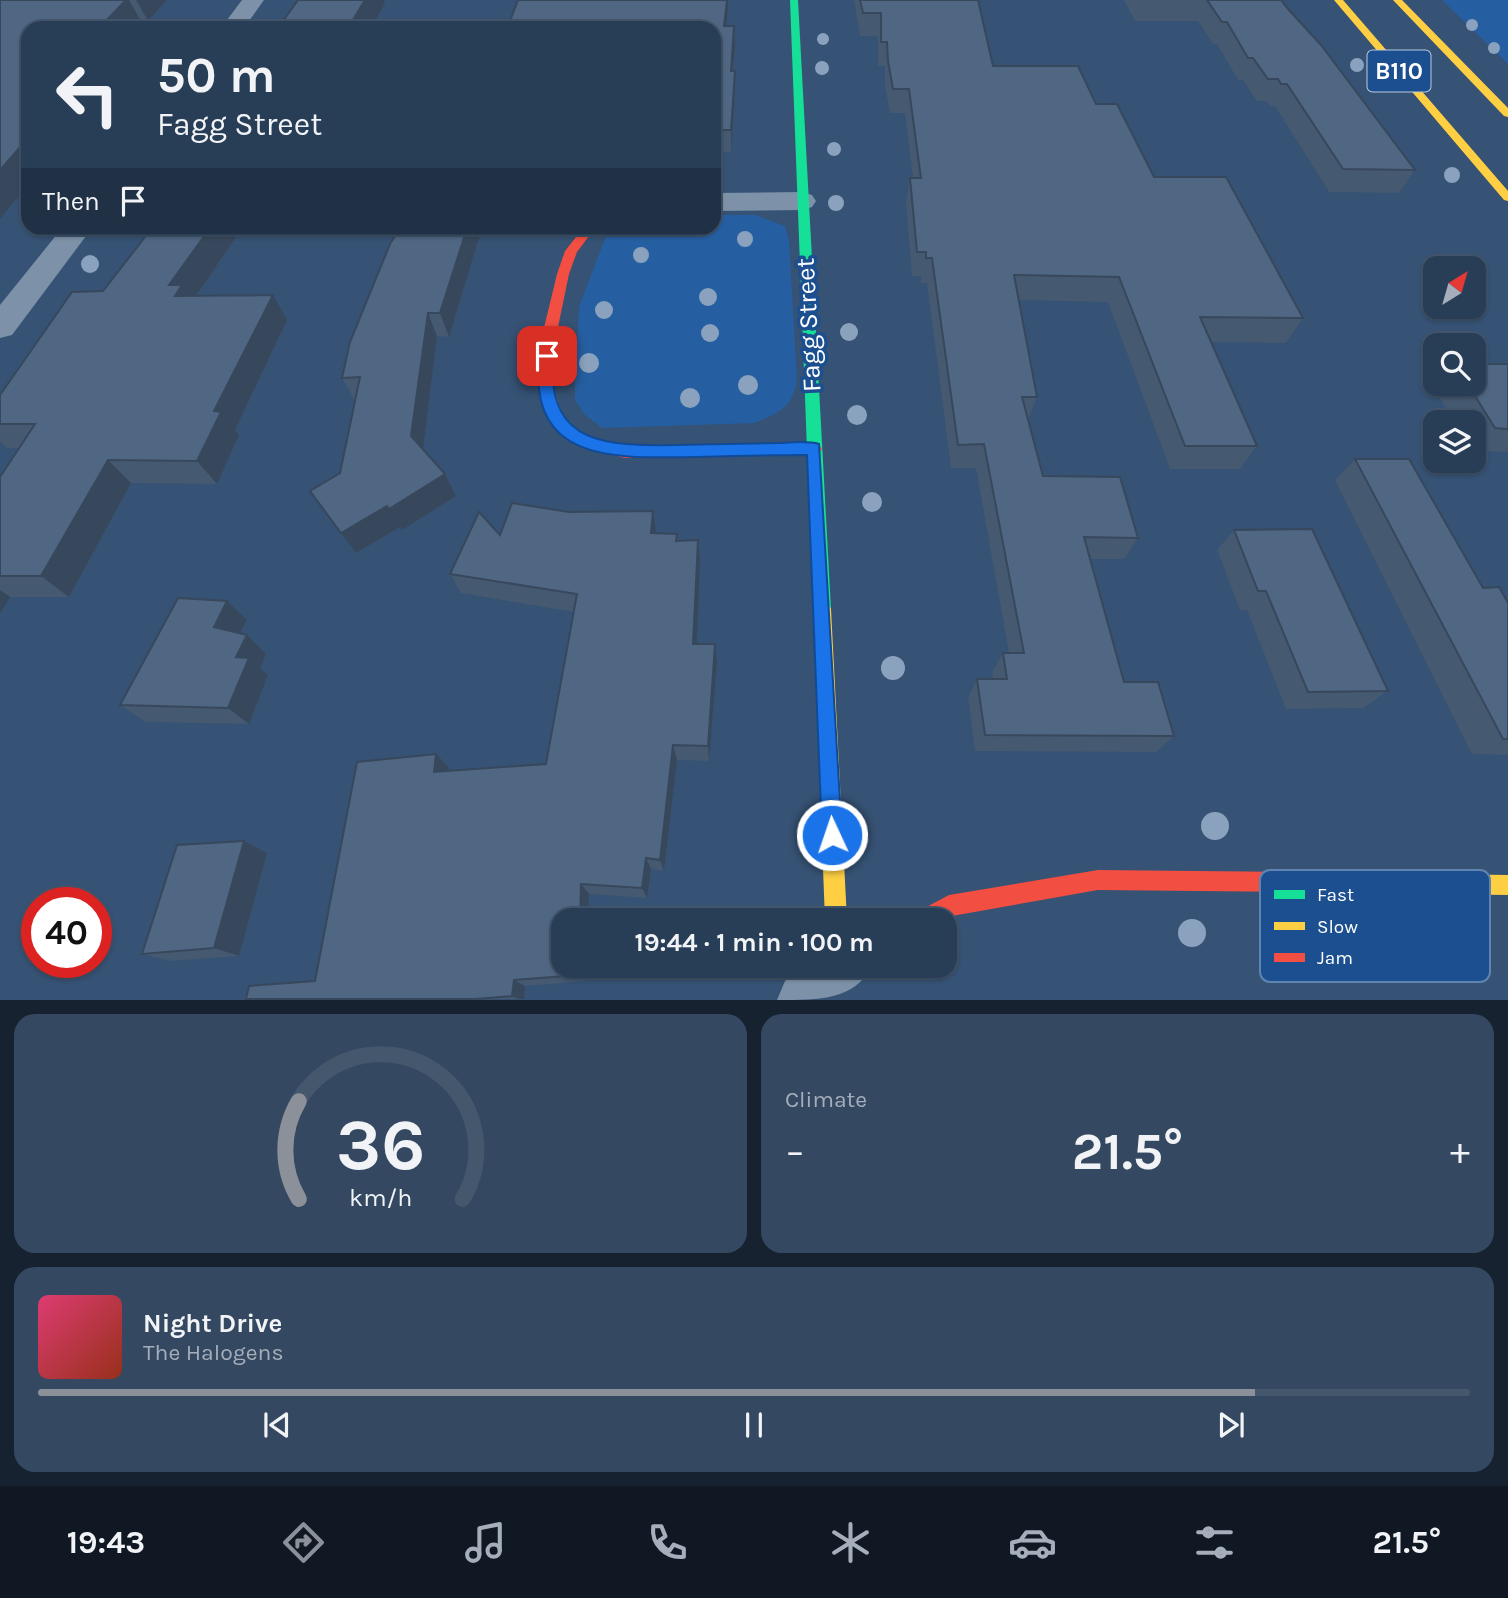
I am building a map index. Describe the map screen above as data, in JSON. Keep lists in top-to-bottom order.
{
  "streets": {
    "main road": ["B110", "Fagg Street"]
  },
  "legend": ["Fast", "Slow", "Jam"],
  "north": "top right",
  "page": {
    "turn": ["50 m", "Fagg Street"],
    "then": "Then",
    "limit": "40",
    "trip": "19:44 · 1 min · 100 m",
    "tile": "Climate",
    "heat": ["−", "21.5°", "+"],
    "song": ["Night Drive", "The Halogens"],
    "tabs": ["19:43", "21.5°"],
    "gauge": ["36", "km/h"]
  }
}
